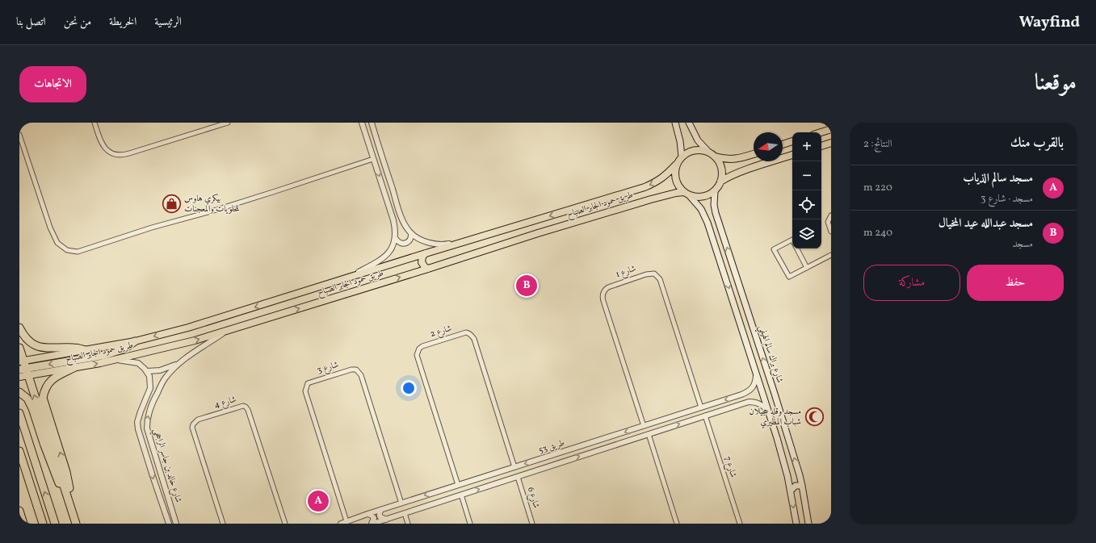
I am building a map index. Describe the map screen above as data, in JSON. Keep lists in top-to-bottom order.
{
  "streets": {
    "main road": ["طريق حمود الجابر الصباح", "شارع براك سالم الهيفي"],
    "street": [
      "شارع 1",
      "شارع 2",
      "شارع 3",
      "شارع 4",
      "طريق 53",
      "شارع خالد بن جاسر الراجحي",
      "شارع 7",
      "شارع 6"
    ]
  },
  "crossings": [
    ["طريق حمود الجابر الصباح", "شارع براك سالم الهيفي"],
    ["طريق حمود الجابر الصباح", "شارع خالد بن جاسر الراجحي"],
    ["شارع 1", "طريق 53"],
    ["شارع 2", "طريق 53"],
    ["شارع 3", "طريق 53"],
    ["طريق 53", "شارع 7"],
    ["طريق 53", "شارع 6"]
  ],
  "places": {
    "shop": ["بيكري هاوس للحلويات والمعجنات"],
    "mosque": ["مسجد وقله حجيلان شباب المطيري"]
  },
  "north": "left",
  "page": {
    "header": "Wayfind",
    "nav": [
      "الرئيسية",
      "الخريطة",
      "من نحن",
      "اتصل بنا"
    ],
    "title": "موقعنا",
    "buttons": [
      "الاتجاهات",
      ["حفظ", "مشاركة"]
    ],
    "heading": ["بالقرب منك", "النتائج: 2"],
    "map_buttons": ["+", "−"],
    "list": [
      {
        "mark": "A",
        "name": "مسجد سالم الذياب",
        "note": "مسجد · شارع 3",
        "value": "220 m"
      },
      {
        "mark": "B",
        "name": "مسجد عبدالله عيد المخيال",
        "note": "مسجد",
        "value": "240 m"
      }
    ],
    "pins": ["B", "A"]
  }
}
